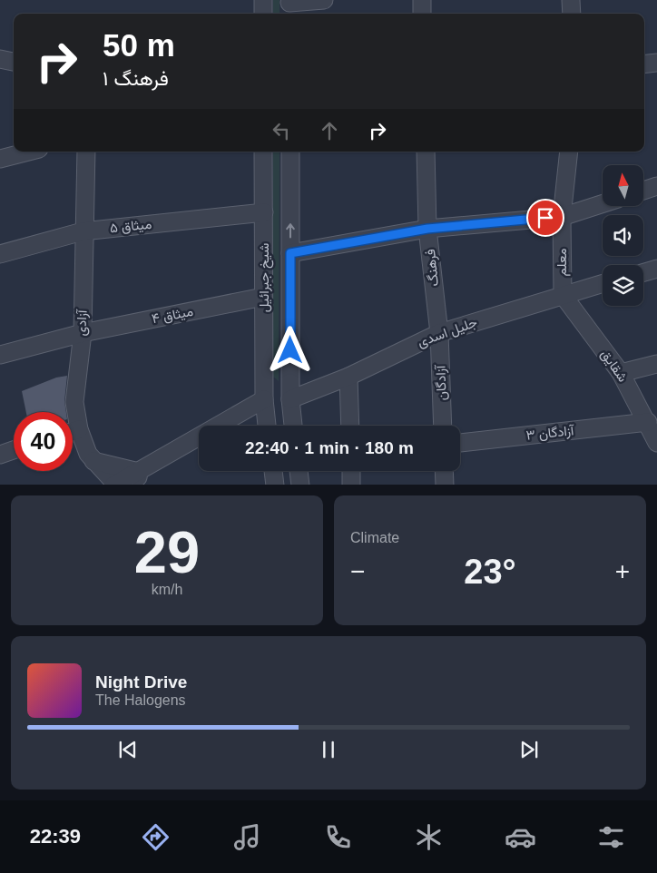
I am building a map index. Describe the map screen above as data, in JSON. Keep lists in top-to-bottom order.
{
  "streets": {
    "street": [
      "میثاق ۵",
      "معلم",
      "فرهنگ",
      "شیخ جبرائیل",
      "میثاق ۴",
      "آزادی",
      "جلیل اسدی",
      "شقایق",
      "آزادگان",
      "آزادگان ۳"
    ]
  },
  "crossings": [
    ["میثاق ۵", "شیخ جبرائیل"],
    ["میثاق ۵", "آزادی"],
    ["معلم", "جلیل اسدی"],
    ["معلم", "شقایق"],
    ["فرهنگ", "جلیل اسدی"],
    ["فرهنگ", "آزادگان"],
    ["شیخ جبرائیل", "میثاق ۴"],
    ["شیخ جبرائیل", "جلیل اسدی"],
    ["میثاق ۴", "آزادی"],
    ["جلیل اسدی", "شقایق"],
    ["جلیل اسدی", "آزادگان"],
    ["شقایق", "آزادگان ۳"]
  ],
  "north": "top",
  "page": {
    "turn": ["50 m", "فرهنگ ۱"],
    "limit": "40",
    "trip": "22:40 · 1 min · 180 m",
    "tile": [
      ["29", "km/h"],
      "Climate"
    ],
    "heat": ["−", "23°", "+"],
    "song": ["Night Drive", "The Halogens"],
    "tabs": "22:39"
  }
}
